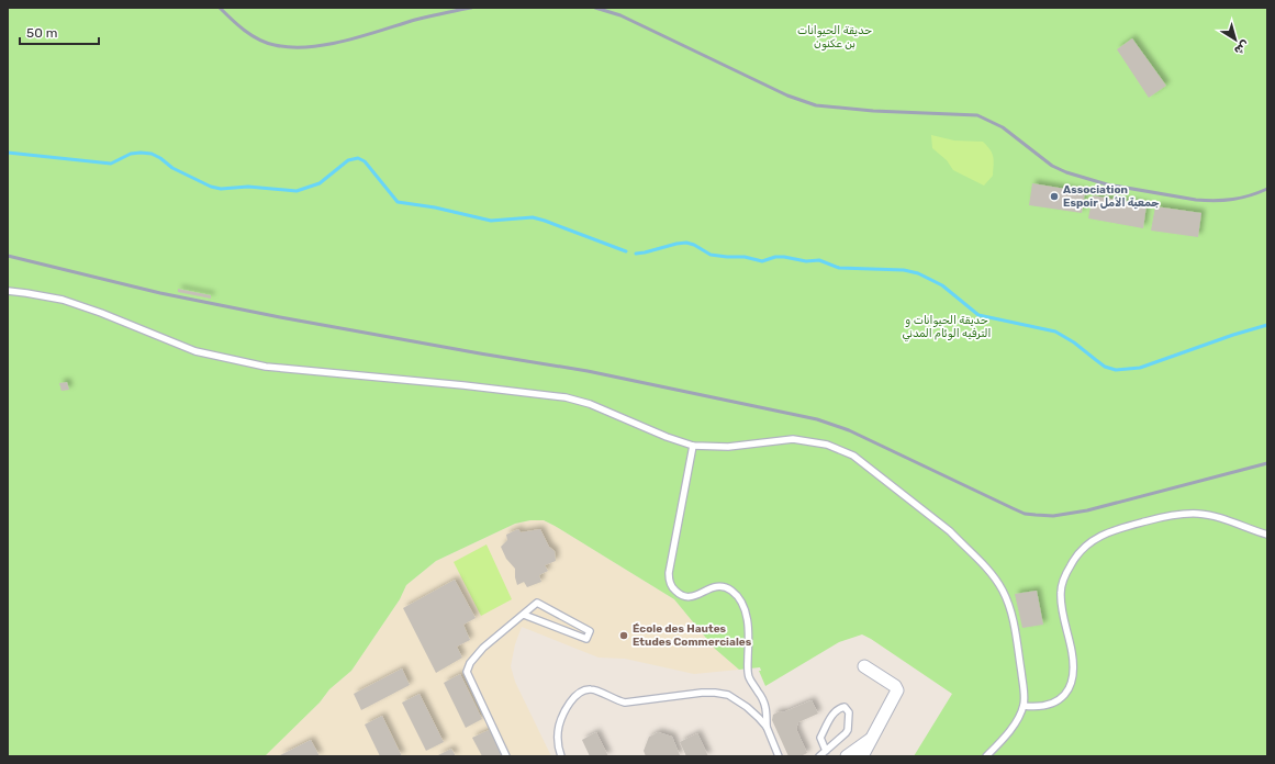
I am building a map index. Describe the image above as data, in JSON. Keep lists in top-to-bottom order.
{
  "parks": ["حديقة الحيوانات بن عكنون", "حديقة الحيوانات و الترفيه الوئام المدني"],
  "places": ["Association Espoir جمعية الأمل", "École des Hautes Etudes Commerciales"],
  "scale_bar": "50 m",
  "north": "bottom right"
}
